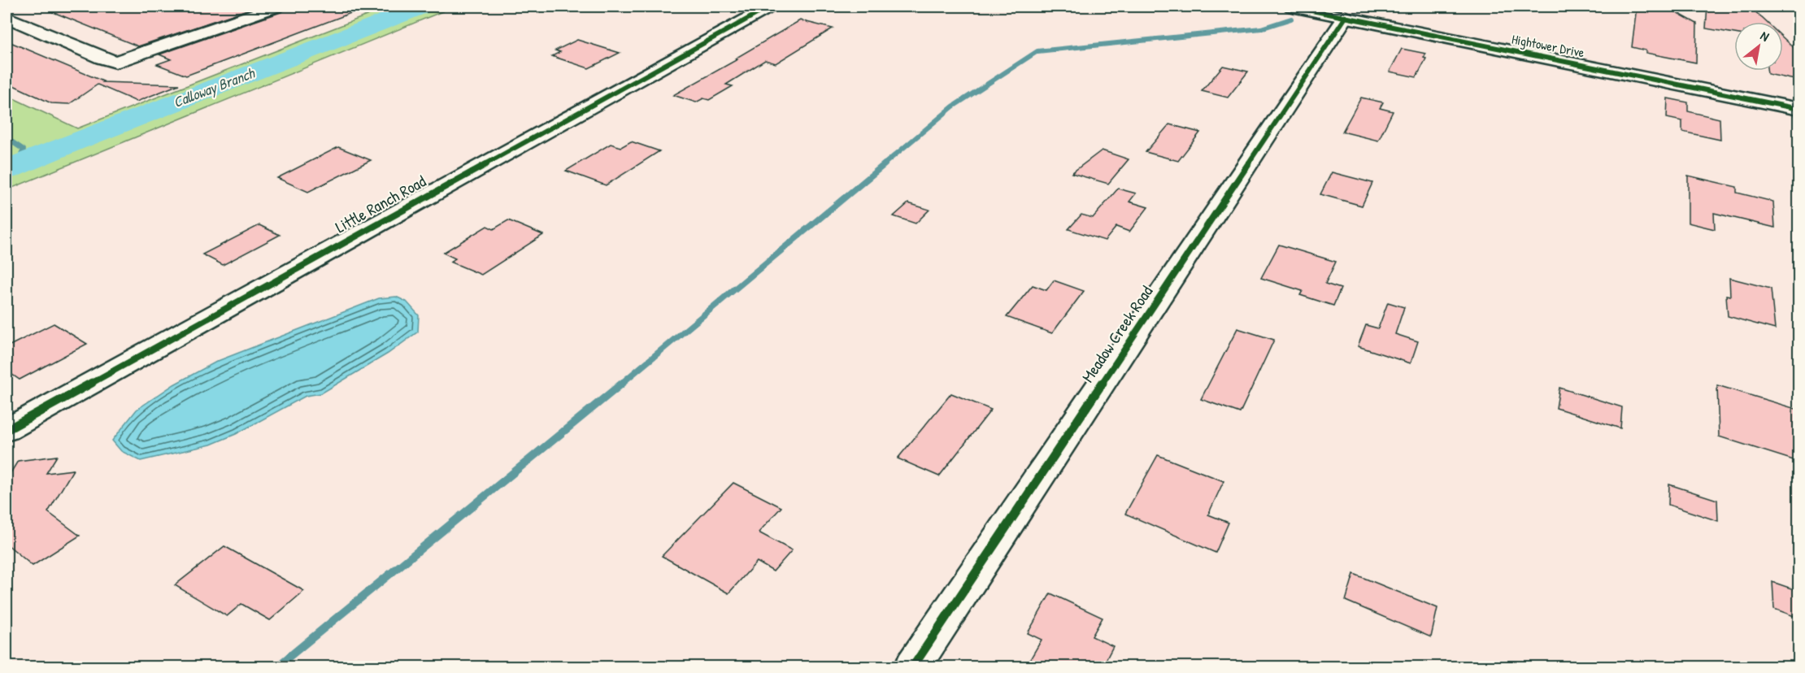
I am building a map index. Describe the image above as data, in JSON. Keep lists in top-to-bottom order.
{
  "streets": {
    "street": ["Hightower Drive", "Little Ranch Road", "Meadow Creek Road"]
  },
  "crossings": [
    ["Hightower Drive", "Meadow Creek Road"]
  ],
  "water": ["Calloway Branch"],
  "north": "top right"
}
